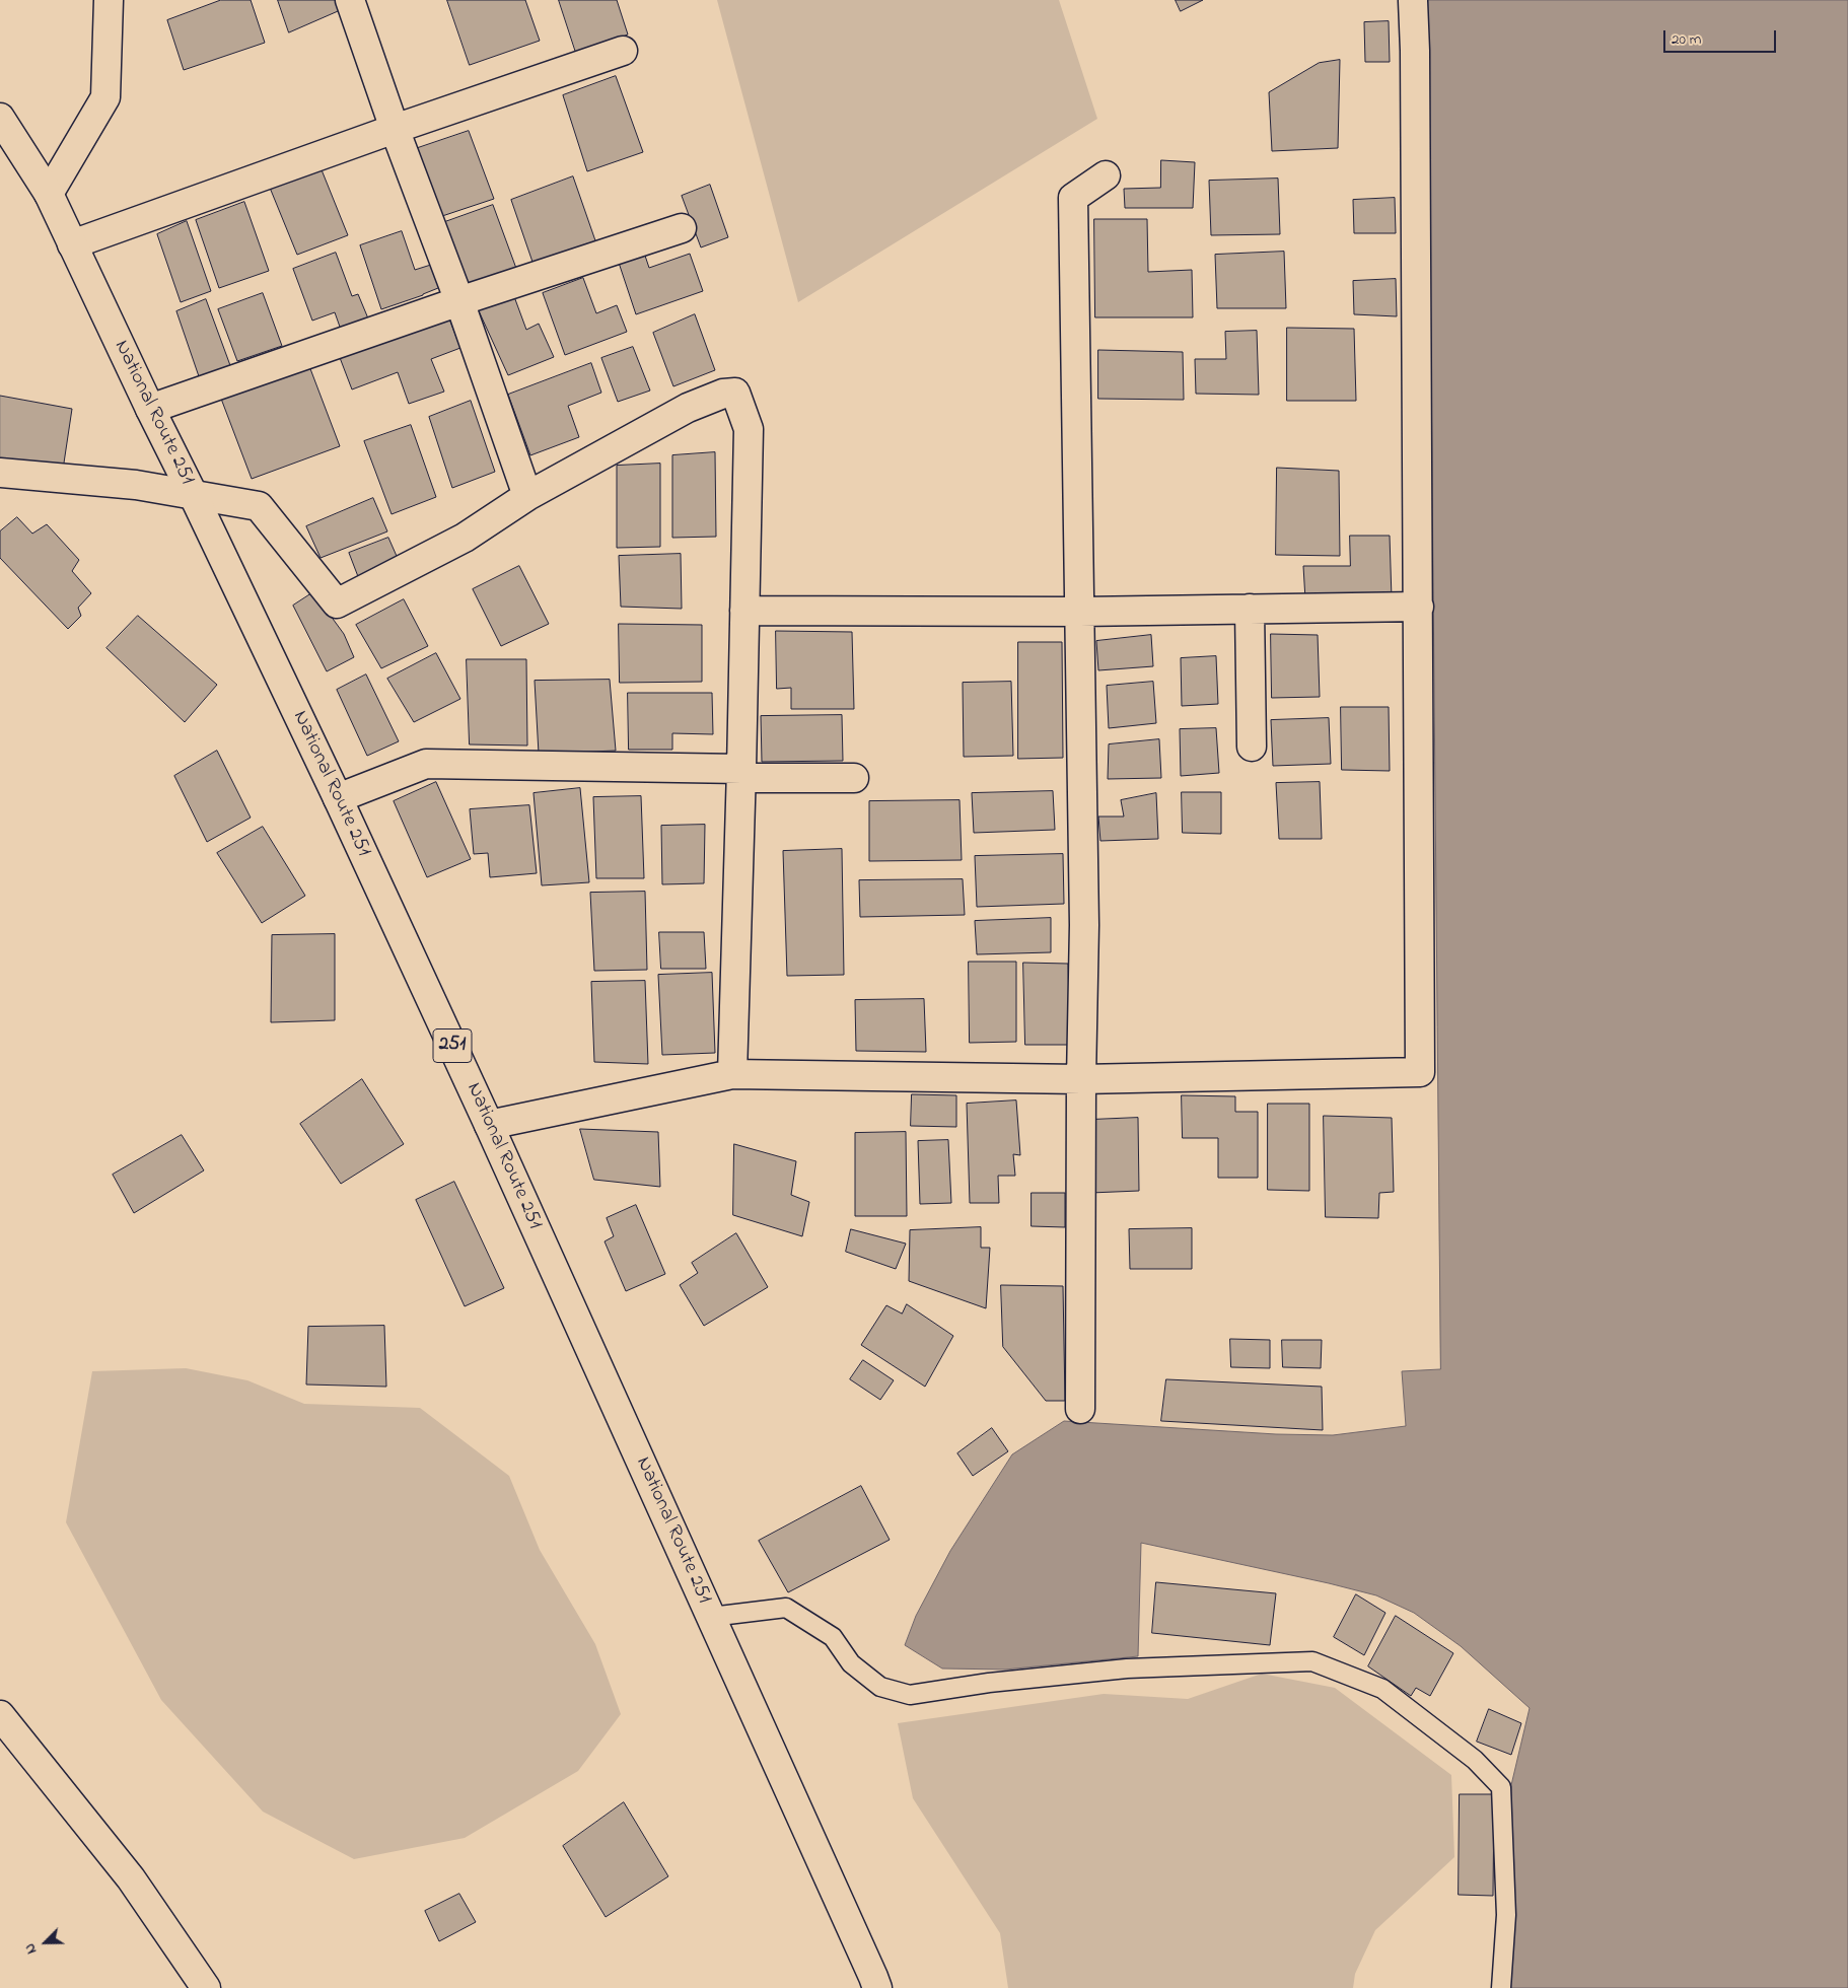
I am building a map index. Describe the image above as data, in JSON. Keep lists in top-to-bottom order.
{
  "streets": {
    "main road": ["National Route 251", "251"]
  },
  "scale_bar": "20 m",
  "north": "bottom left"
}
